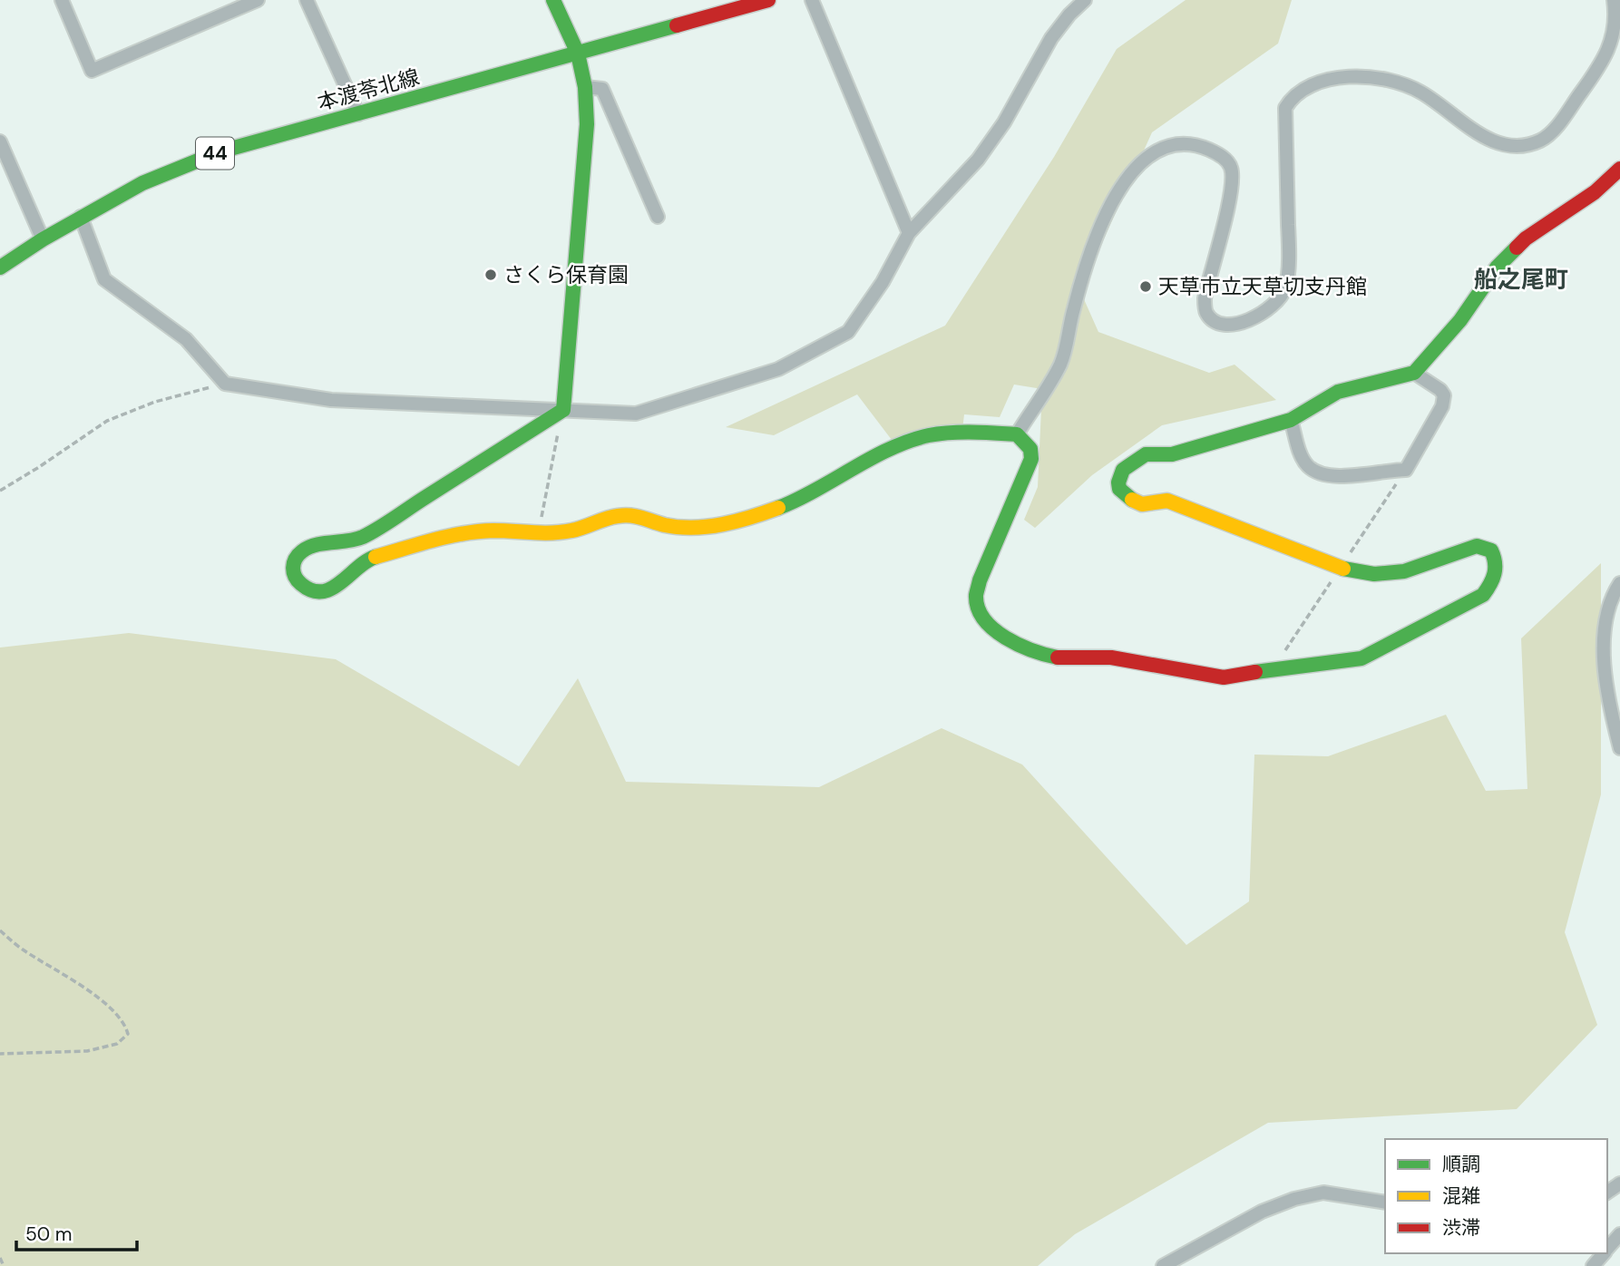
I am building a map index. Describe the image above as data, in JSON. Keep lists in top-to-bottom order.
{
  "streets": {
    "street": ["本渡苓北線", "44"]
  },
  "districts": ["船之尾町"],
  "places": ["さくら保育園", "天草市立天草切支丹館"],
  "legend": ["順調", "混雑", "渋滞"],
  "scale_bar": "50 m"
}
